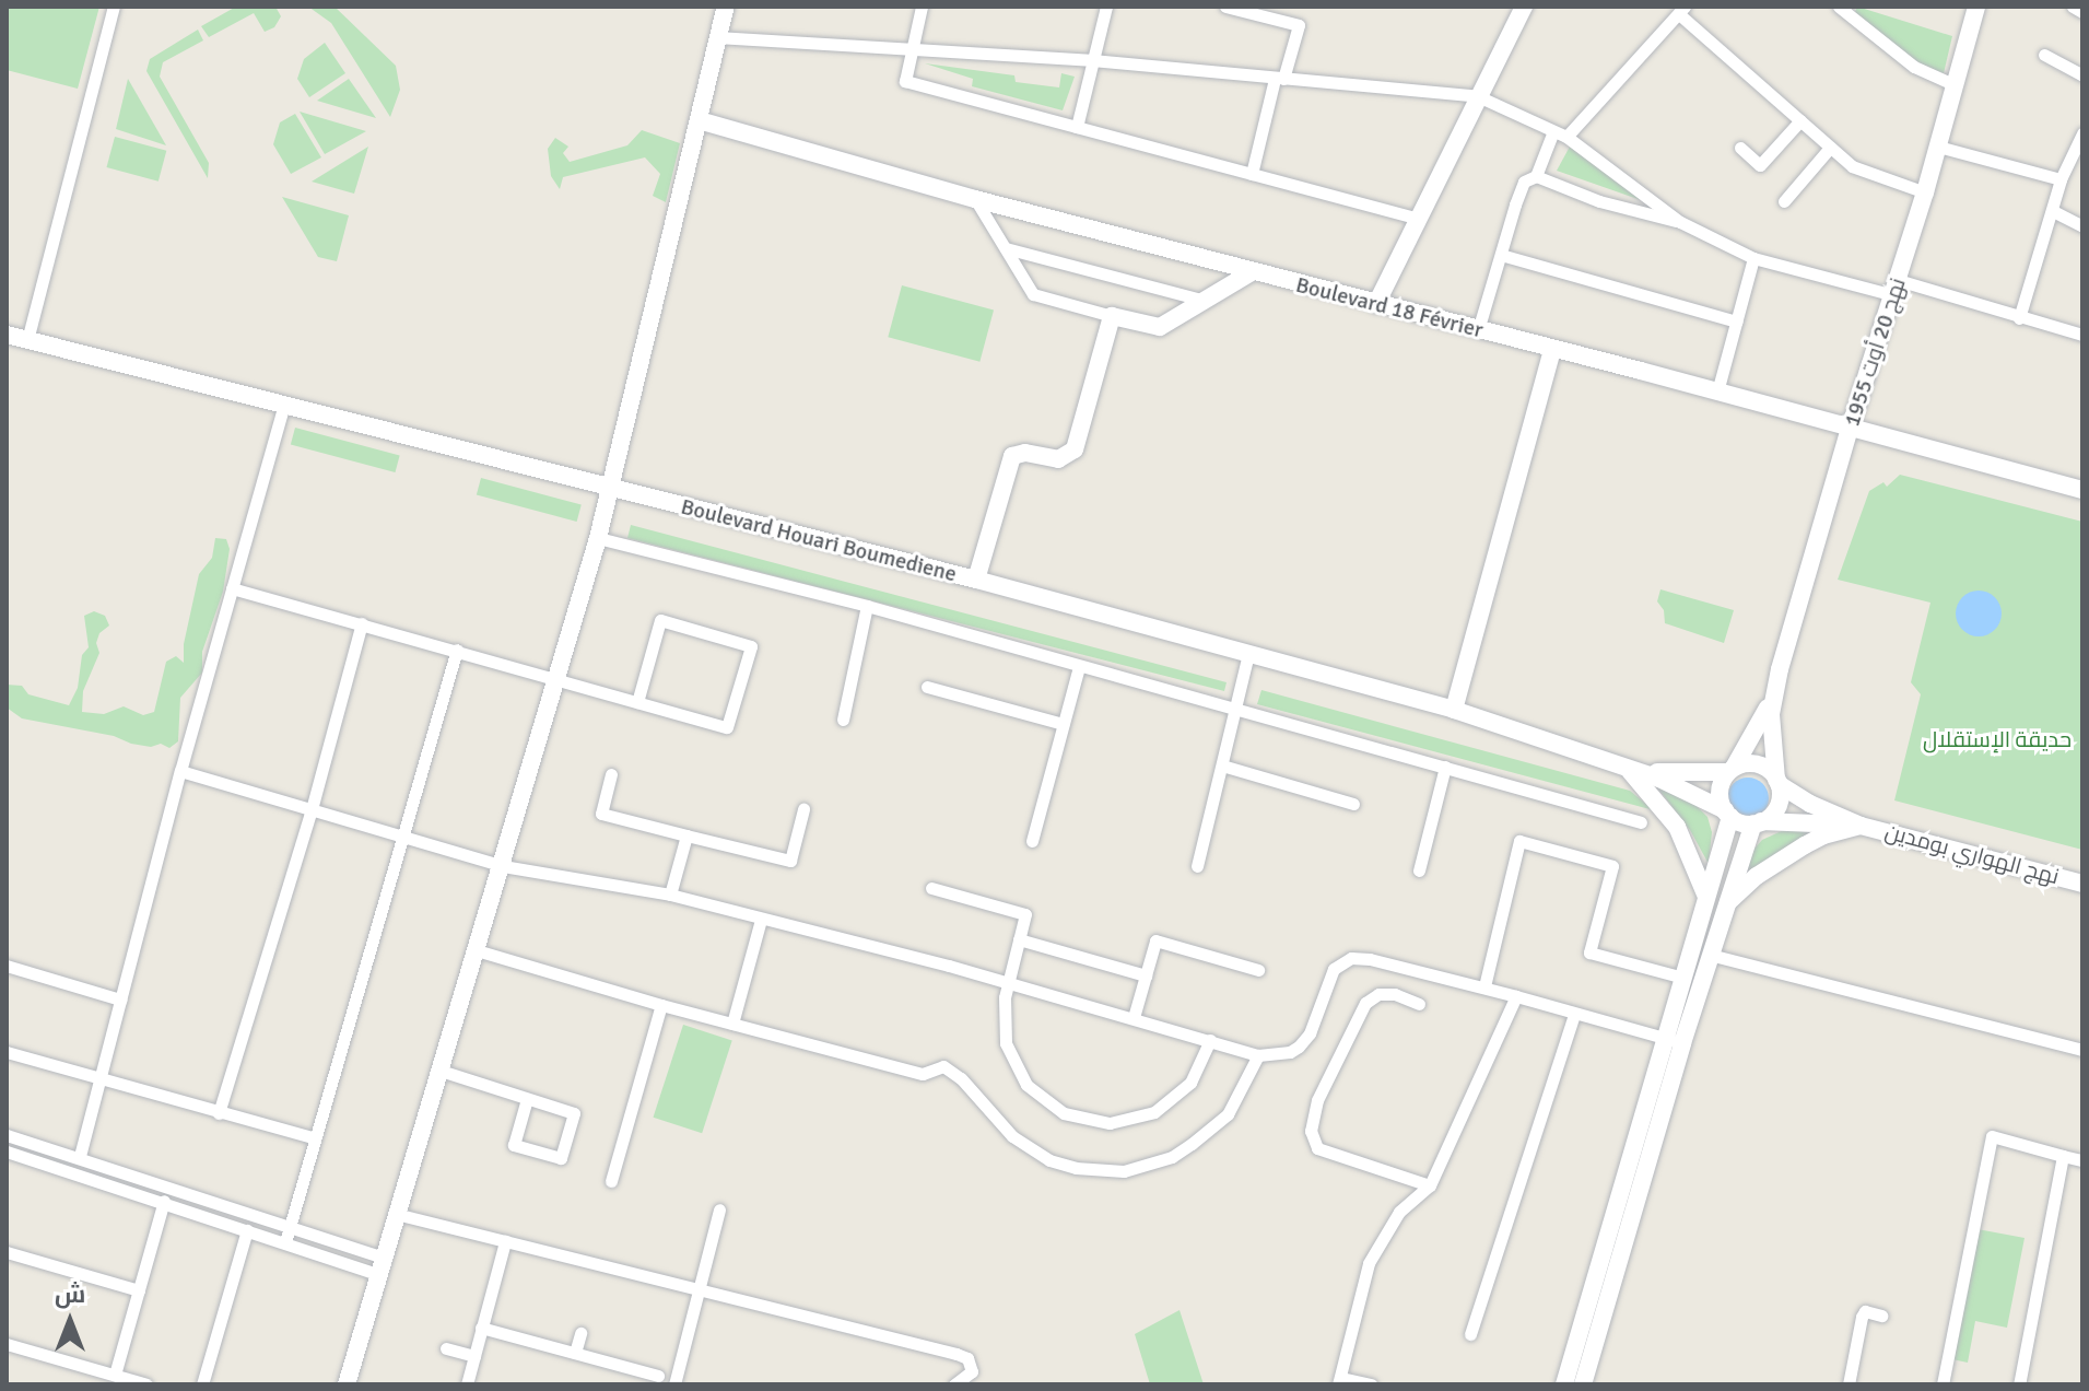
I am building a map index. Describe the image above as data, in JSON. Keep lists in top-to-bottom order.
{
  "streets": {
    "main road": [
      "Boulevard 18 Février",
      "نهج 20 أوت 1955",
      "Boulevard Houari Boumediene",
      "نهج الهواري بومدين"
    ]
  },
  "crossings": [
    ["Boulevard 18 Février", "نهج 20 أوت 1955"],
    ["نهج 20 أوت 1955", "Boulevard Houari Boumediene"],
    ["نهج 20 أوت 1955", "نهج الهواري بومدين"],
    ["Boulevard Houari Boumediene", "نهج الهواري بومدين"]
  ],
  "parks": ["حديقة الإستقلال"],
  "north": "top"
}
